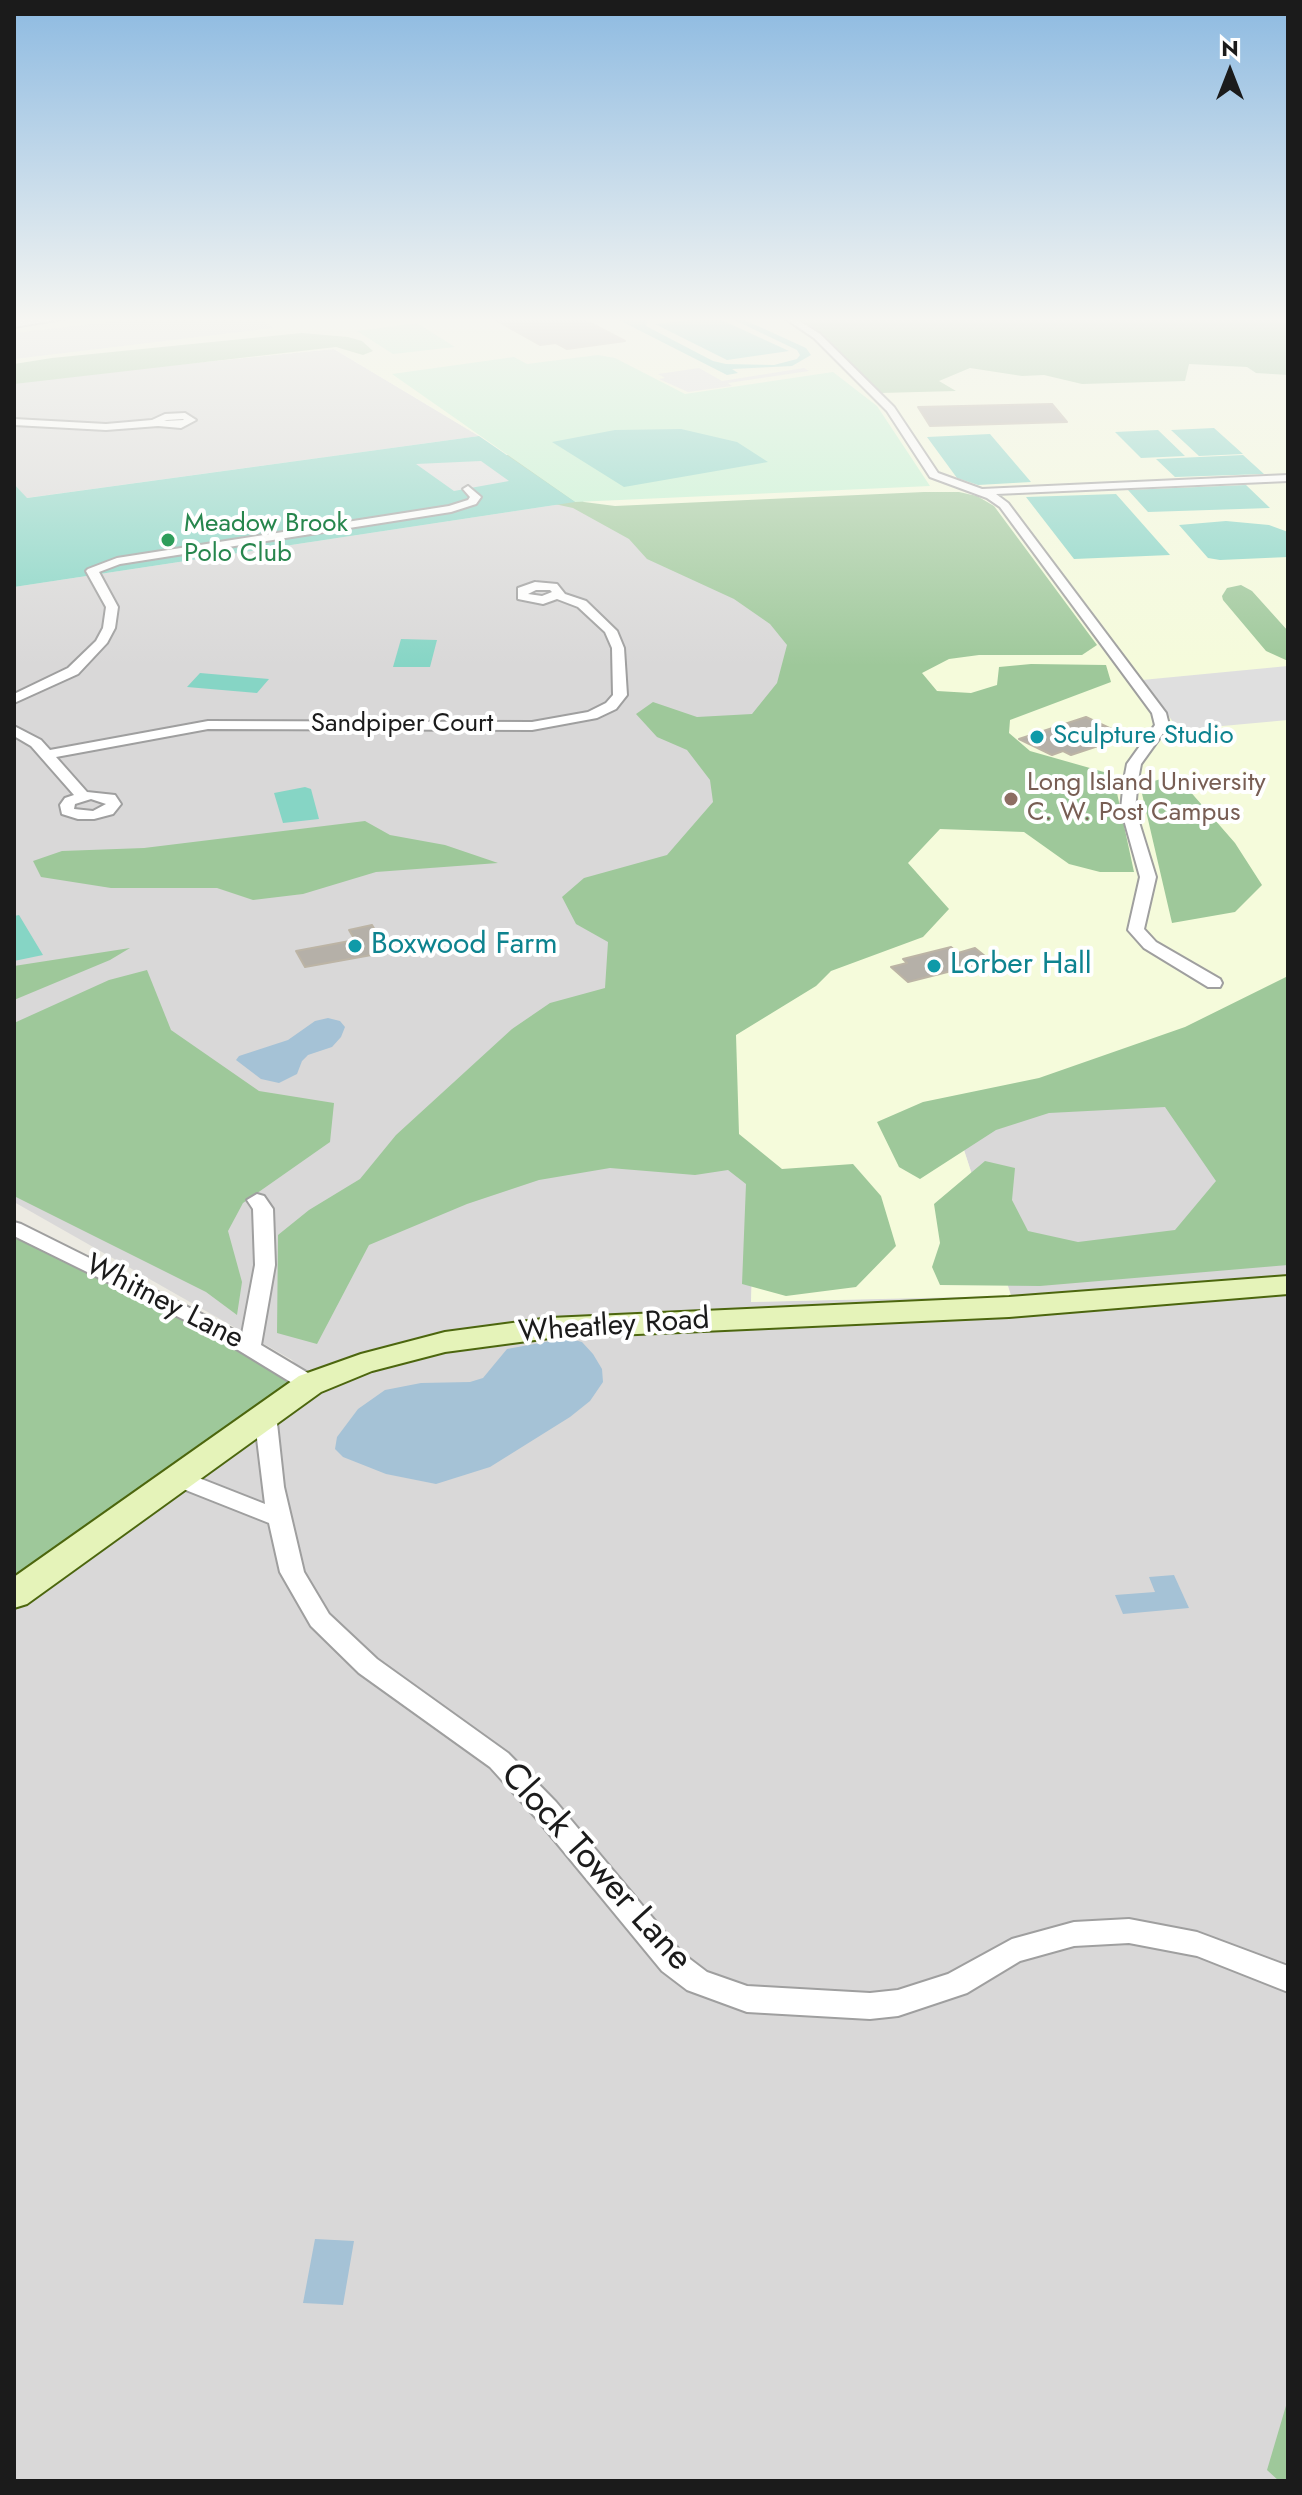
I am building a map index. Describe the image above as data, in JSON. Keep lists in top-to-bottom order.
{
  "streets": {
    "main road": ["Wheatley Road"],
    "street": ["Sandpiper Court", "Whitney Lane", "Clock Tower Lane"]
  },
  "crossings": [
    ["Whitney Lane", "Wheatley Road"],
    ["Wheatley Road", "Clock Tower Lane"]
  ],
  "places": [
    "Meadow Brook Polo Club",
    "Sculpture Studio",
    "Long Island University C. W. Post Campus",
    "Boxwood Farm",
    "Lorber Hall"
  ],
  "north": "top"
}
